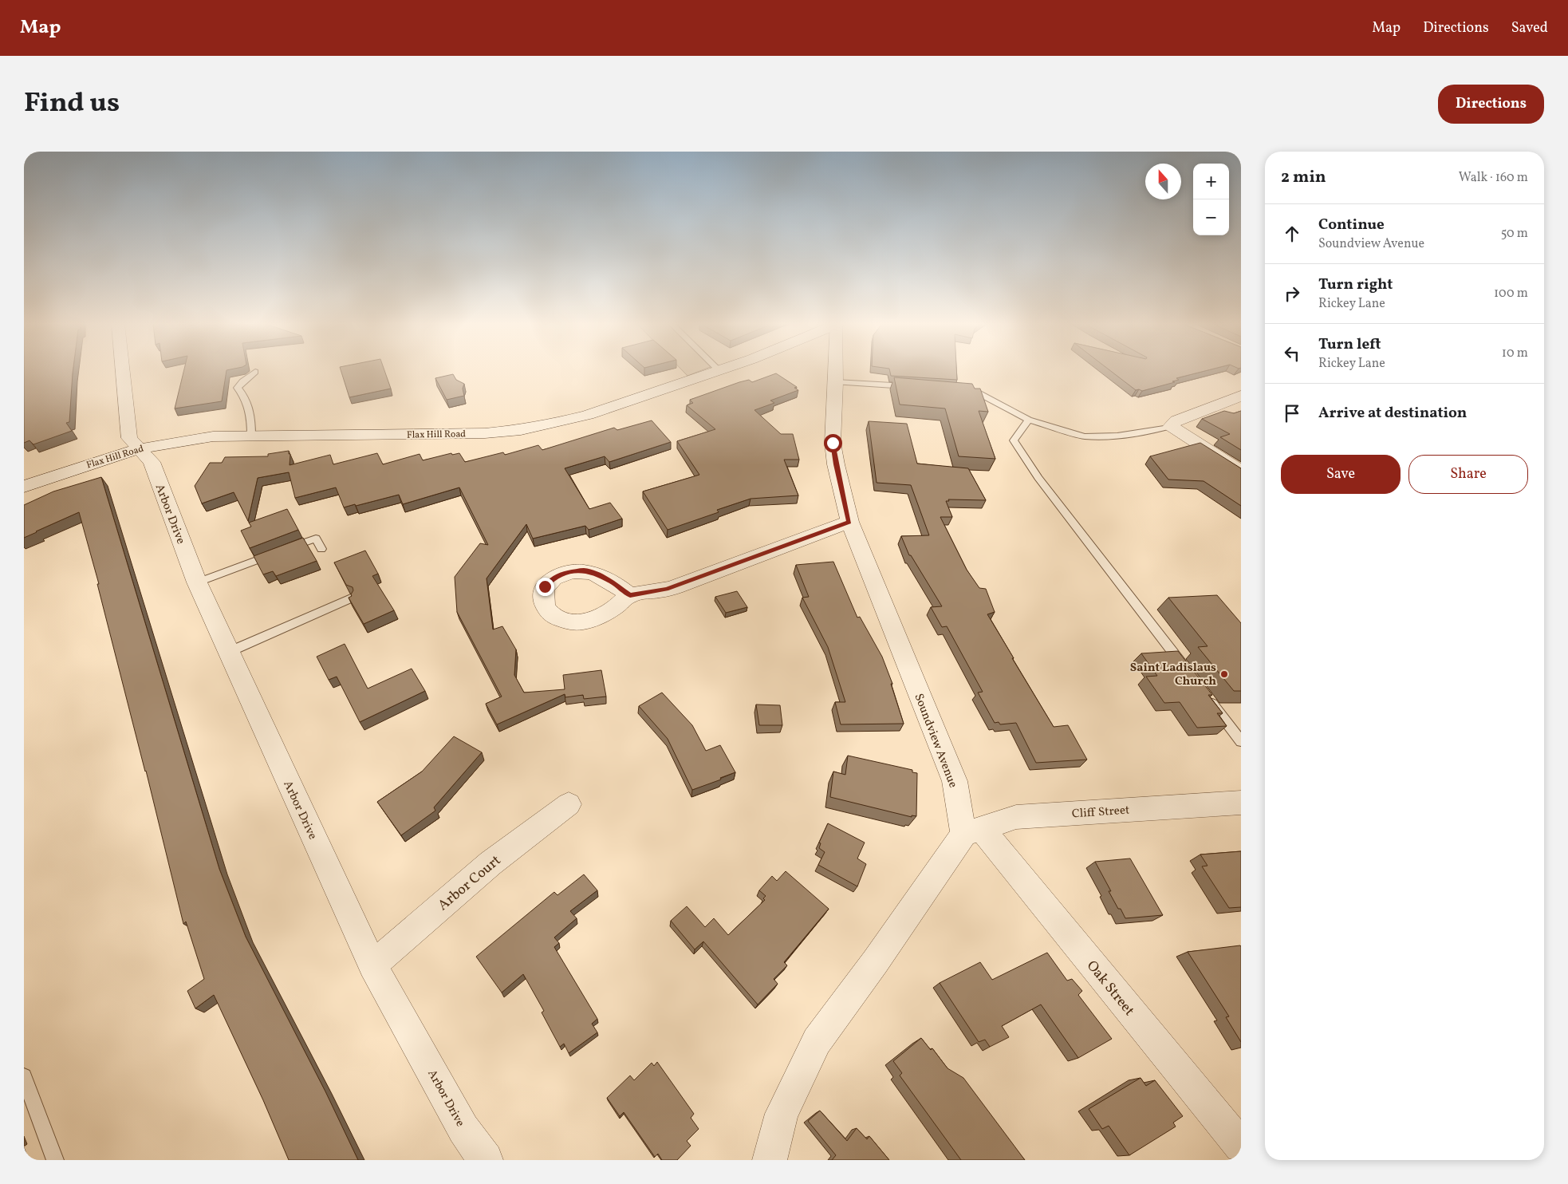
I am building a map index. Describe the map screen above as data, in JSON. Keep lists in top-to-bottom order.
{
  "streets": {
    "street": [
      "Flax Hill Road",
      "Arbor Drive",
      "Soundview Avenue",
      "Cliff Street",
      "Arbor Court",
      "Oak Street"
    ]
  },
  "crossings": [
    ["Flax Hill Road", "Arbor Drive"],
    ["Arbor Drive", "Arbor Court"],
    ["Soundview Avenue", "Cliff Street"],
    ["Soundview Avenue", "Oak Street"],
    ["Cliff Street", "Oak Street"]
  ],
  "places": ["Saint Ladislaus Church"],
  "north": "top",
  "page": {
    "header": "Map",
    "nav": ["Map", "Directions", "Saved"],
    "title": "Find us",
    "buttons": [
      "Directions",
      ["Save", "Share"]
    ],
    "heading": ["2 min", "Walk · 160 m"],
    "map_buttons": ["+", "−"],
    "list": [
      ["Continue", "Soundview Avenue", "50 m"],
      ["Turn right", "Rickey Lane", "100 m"],
      ["Turn left", "Rickey Lane", "10 m"],
      "Arrive at destination"
    ]
  }
}
